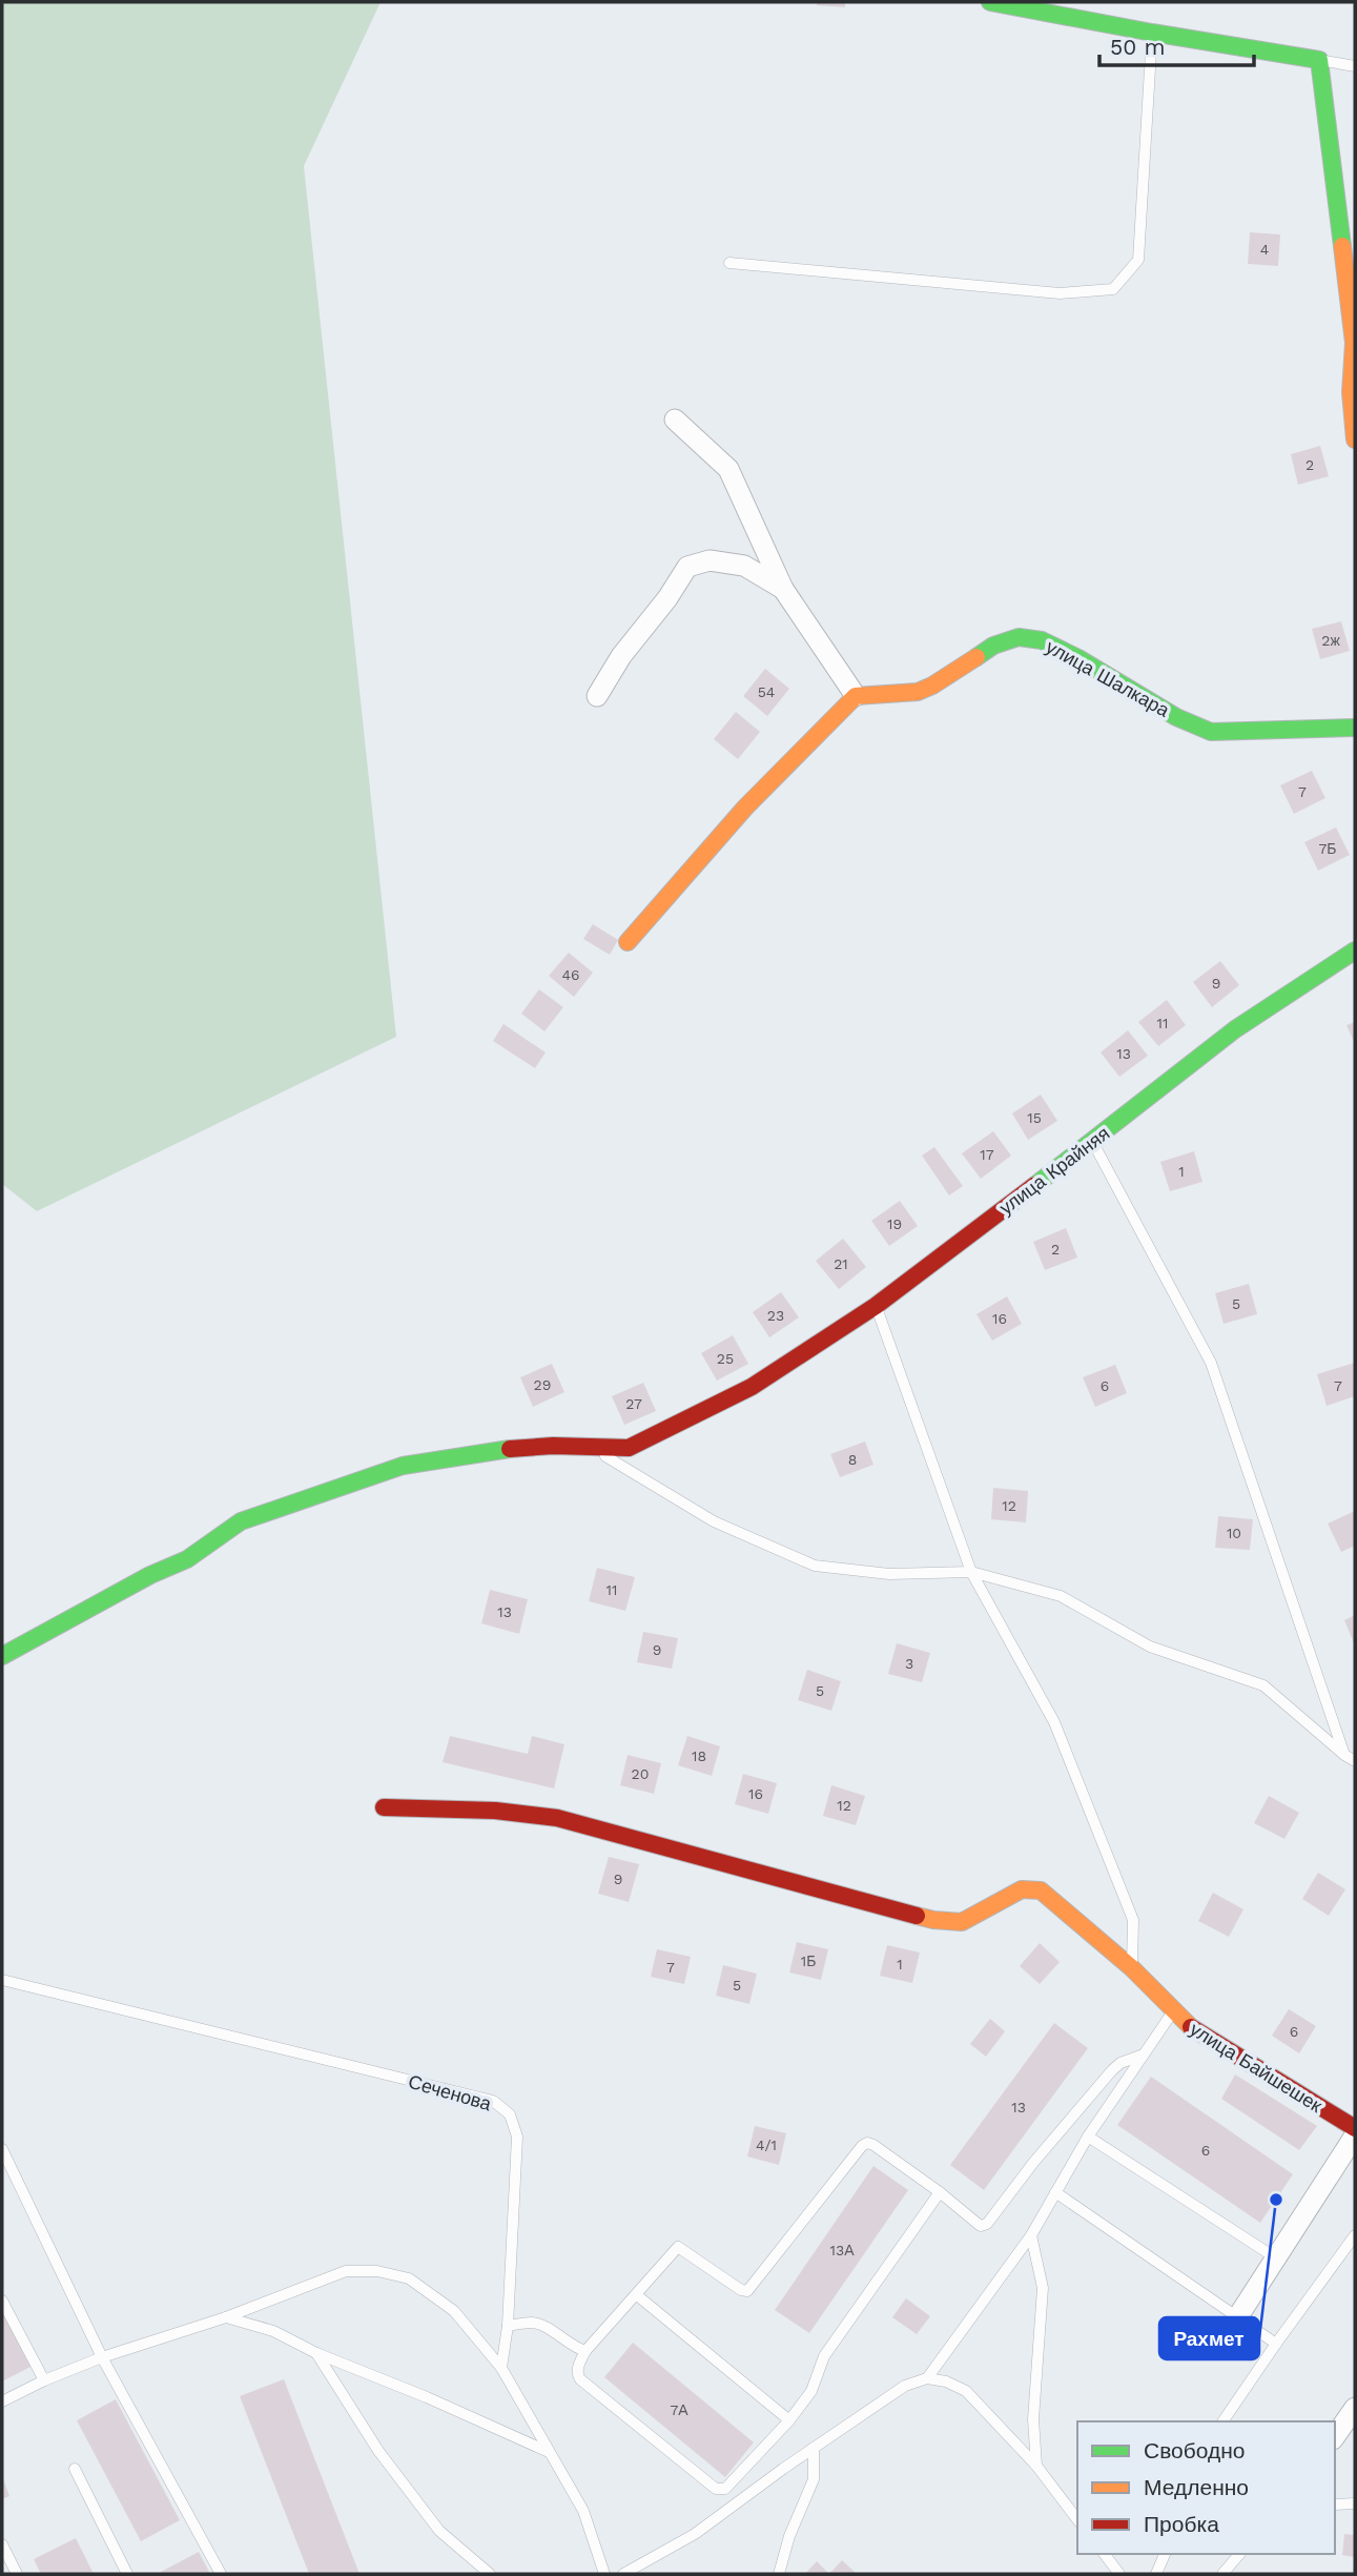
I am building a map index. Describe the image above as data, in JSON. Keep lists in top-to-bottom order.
{
  "streets": {
    "street": ["улица Шалкара", "улица Крайняя", "улица Байшешек"],
    "lane": ["Сеченова"]
  },
  "places": ["Рахмет"],
  "house_numbers": [
    "4",
    "2",
    "2ж",
    "54",
    "7",
    "7Б",
    "46",
    "9",
    "11",
    "13",
    "15",
    "17",
    "1",
    "19",
    "2",
    "21",
    "5",
    "23",
    "16",
    "25",
    "29",
    "6",
    "7",
    "27",
    "8",
    "12",
    "10",
    "11",
    "13",
    "9",
    "3",
    "5",
    "18",
    "20",
    "16",
    "12",
    "9",
    "1Б",
    "1",
    "7",
    "5",
    "6",
    "13",
    "4/1",
    "6",
    "13А",
    "7А"
  ],
  "legend": ["Свободно", "Медленно", "Пробка"],
  "scale_bar": "50 m"
}
